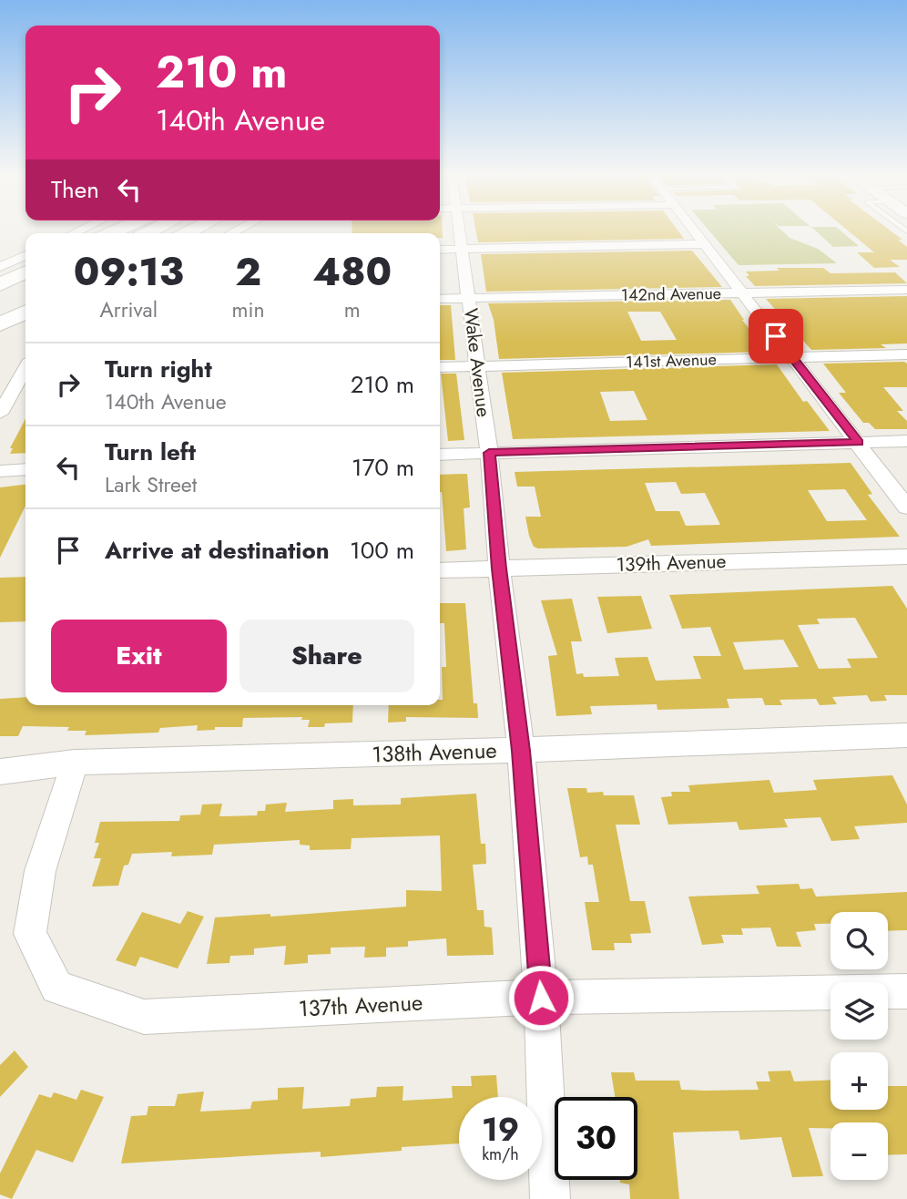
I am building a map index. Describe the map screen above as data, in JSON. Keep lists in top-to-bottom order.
{
  "streets": {
    "street": [
      "142nd Avenue",
      "141st Avenue",
      "Wake Avenue",
      "139th Avenue",
      "138th Avenue",
      "137th Avenue"
    ]
  },
  "crossings": [
    ["142nd Avenue", "Wake Avenue"],
    ["141st Avenue", "Wake Avenue"],
    ["Wake Avenue", "139th Avenue"],
    ["Wake Avenue", "138th Avenue"],
    ["Wake Avenue", "137th Avenue"],
    ["138th Avenue", "137th Avenue"]
  ],
  "page": {
    "turn": ["210 m", "140th Avenue"],
    "then": "Then",
    "eta": [
      "09:13",
      "Arrival",
      "2",
      "min",
      "480",
      "m"
    ],
    "list": [
      {
        "name": "Turn right",
        "note": "140th Avenue",
        "value": "210 m"
      },
      {
        "name": "Turn left",
        "note": "Lark Street",
        "value": "170 m"
      },
      {
        "name": "Arrive at destination",
        "value": "100 m"
      }
    ],
    "buttons": ["Exit", "Share"],
    "map_buttons": ["+", "−"],
    "speed": "19 km/h",
    "limit": "30"
  }
}
